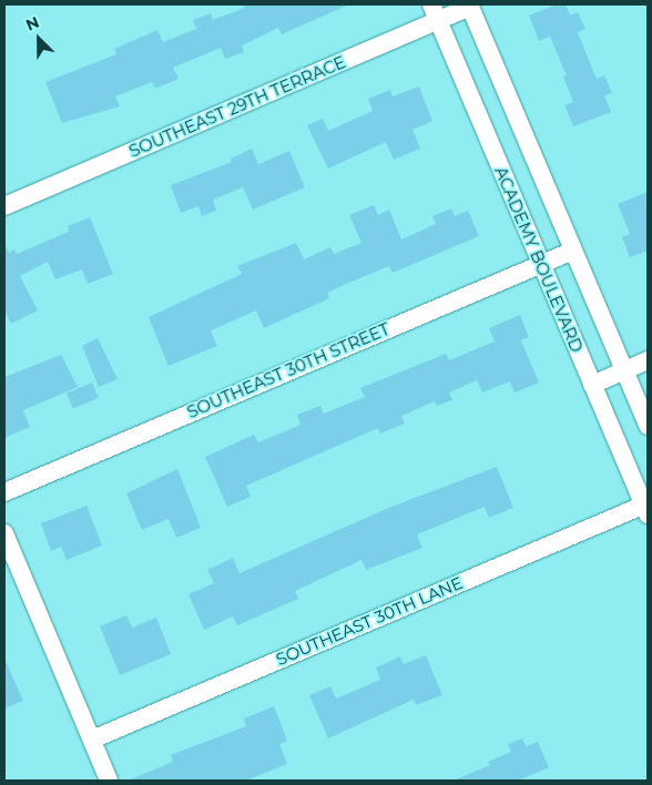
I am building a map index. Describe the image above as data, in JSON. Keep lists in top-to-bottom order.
{
  "streets": {
    "street": [
      "SOUTHEAST 29TH TERRACE",
      "ACADEMY BOULEVARD",
      "SOUTHEAST 30TH STREET",
      "SOUTHEAST 30TH LANE"
    ]
  },
  "crossings": [
    ["SOUTHEAST 29TH TERRACE", "ACADEMY BOULEVARD"],
    ["ACADEMY BOULEVARD", "SOUTHEAST 30TH STREET"],
    ["ACADEMY BOULEVARD", "SOUTHEAST 30TH LANE"]
  ],
  "north": "top left"
}
